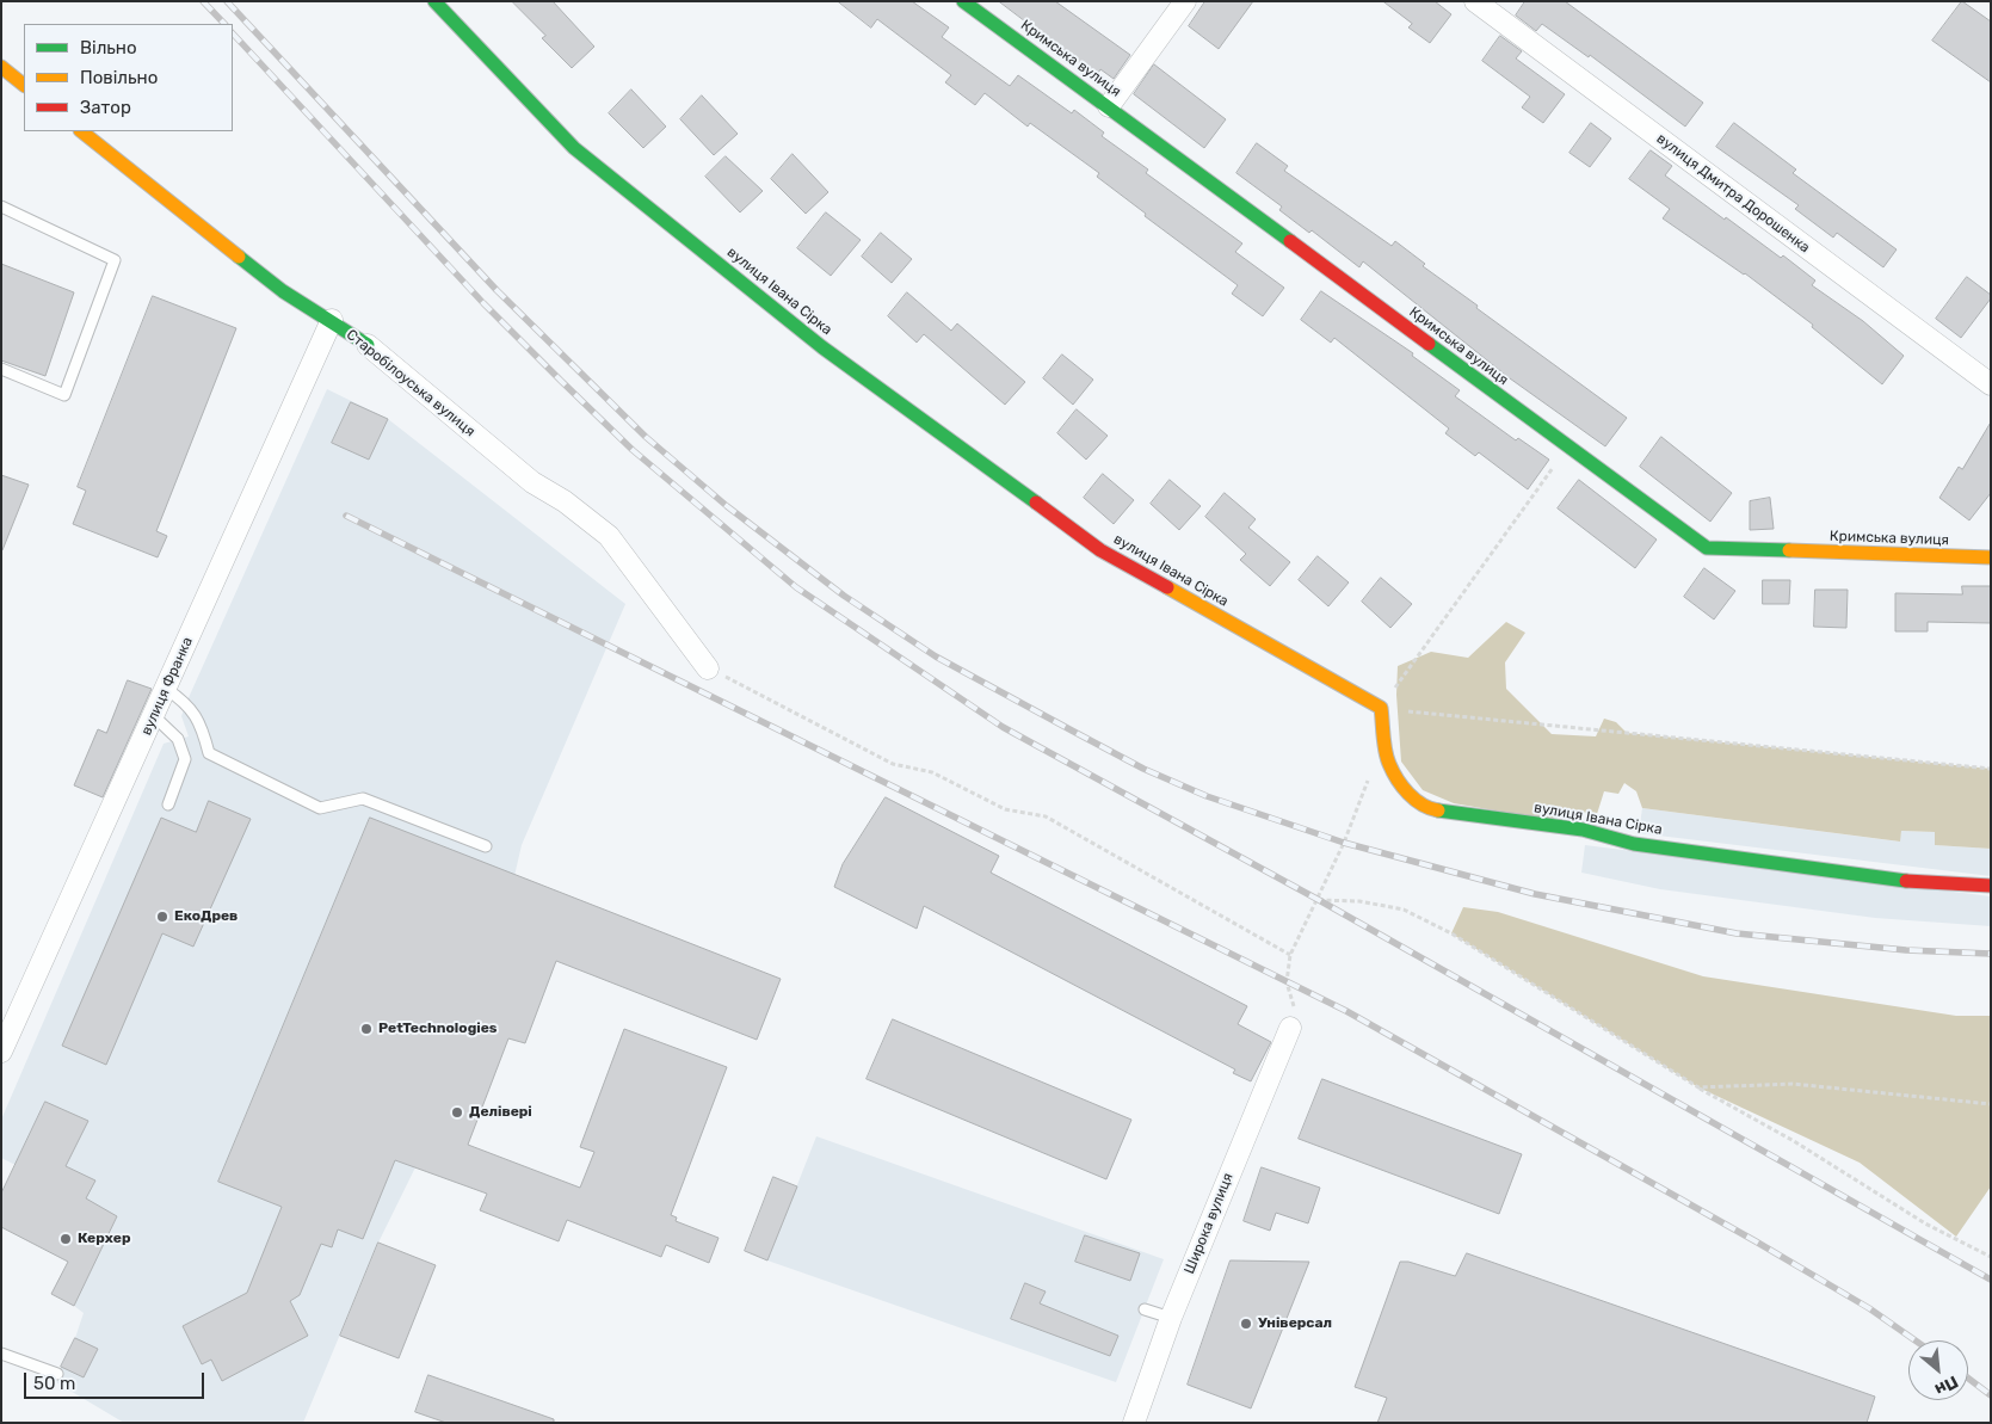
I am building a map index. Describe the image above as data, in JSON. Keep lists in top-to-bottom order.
{
  "streets": {
    "street": [
      "Кримська вулиця",
      "вулиця Дмитра Дорошенка",
      "вулиця Івана Сірка",
      "Старобілоуська вулиця",
      "вулиця Франка",
      "Широка вулиця"
    ]
  },
  "crossings": [
    ["Старобілоуська вулиця", "вулиця Франка"]
  ],
  "places": [
    "ЕкоДрев",
    "PetTechnologies",
    "Делівері",
    "Керхер",
    "Універсал"
  ],
  "legend": ["Вільно", "Повільно", "Затор"],
  "scale_bar": "50 m",
  "north": "bottom right"
}
